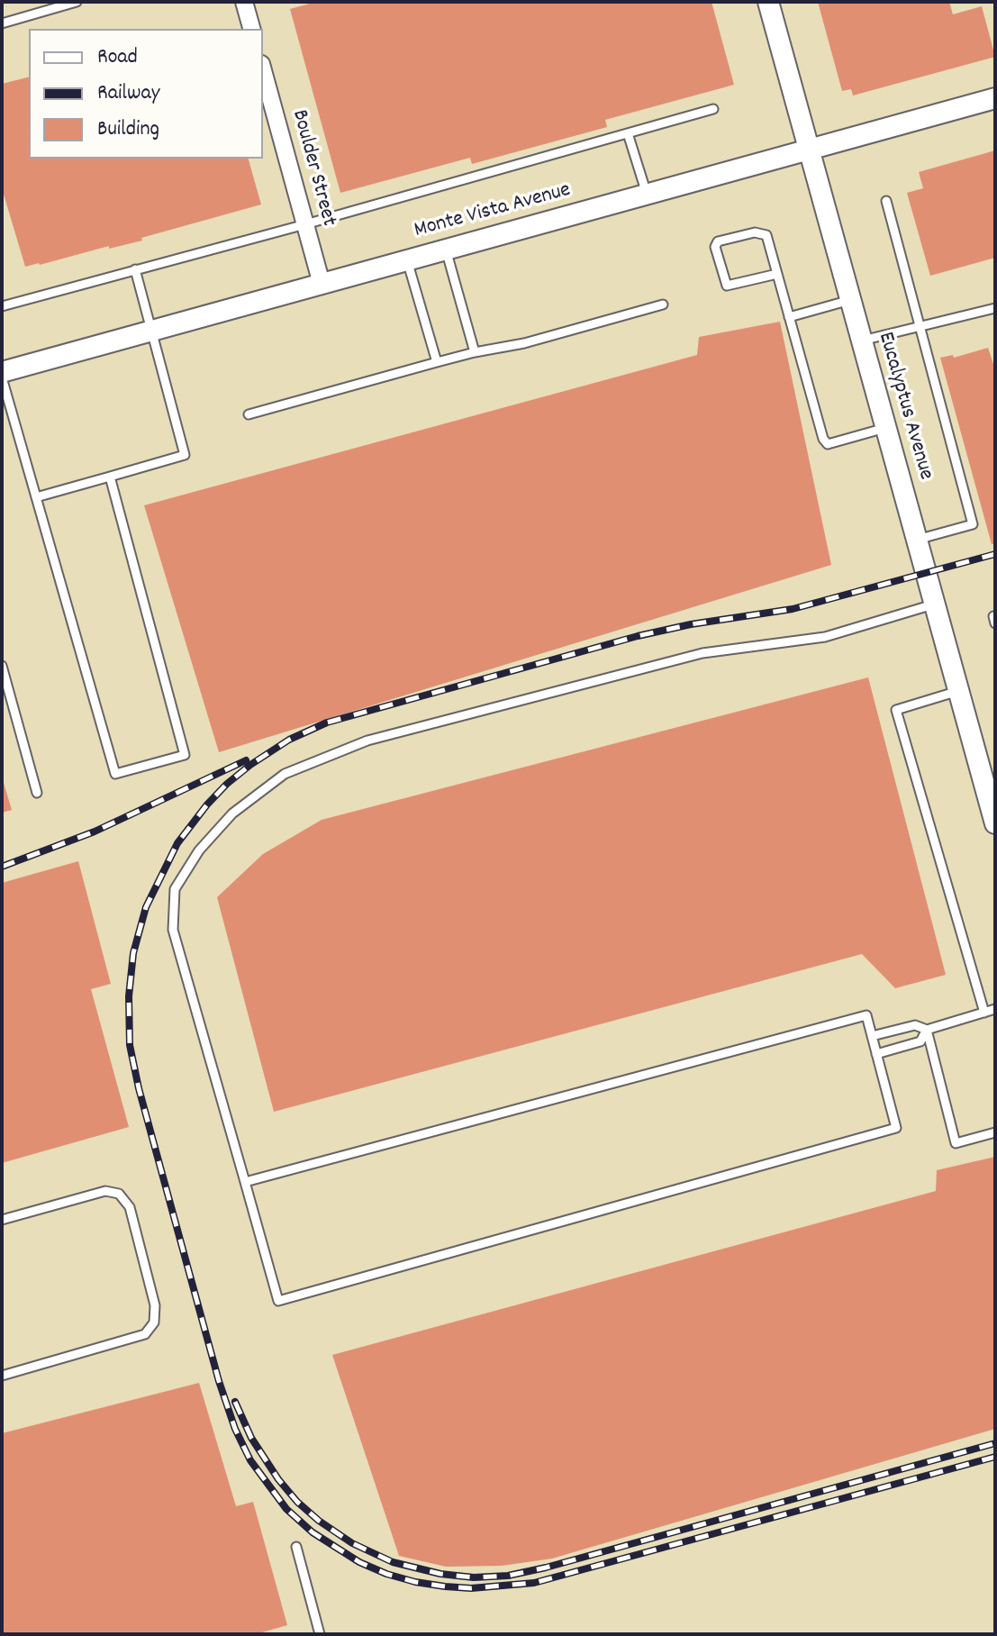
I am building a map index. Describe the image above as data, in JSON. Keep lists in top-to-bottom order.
{
  "streets": {
    "street": ["Boulder Street", "Monte Vista Avenue", "Eucalyptus Avenue"]
  },
  "crossings": [
    ["Boulder Street", "Monte Vista Avenue"],
    ["Monte Vista Avenue", "Eucalyptus Avenue"]
  ],
  "legend": ["Road", "Railway", "Building"]
}
